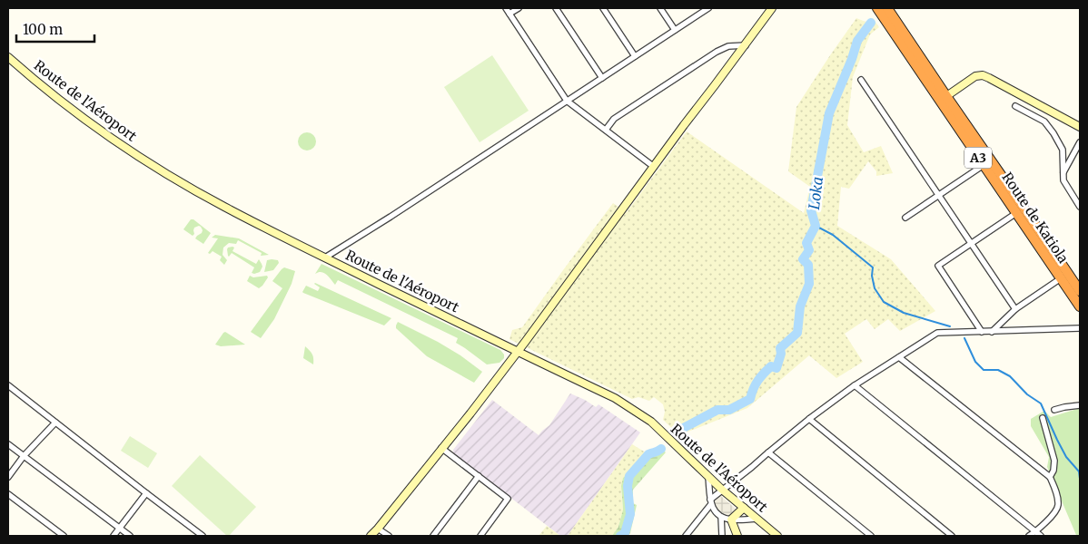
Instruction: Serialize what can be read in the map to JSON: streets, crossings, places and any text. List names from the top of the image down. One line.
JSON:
{"streets":{"highway":["A3","Route de Katiola"],"main road":["Route de l'Aéroport"]},"water":["Loka"],"scale_bar":"100 m"}
